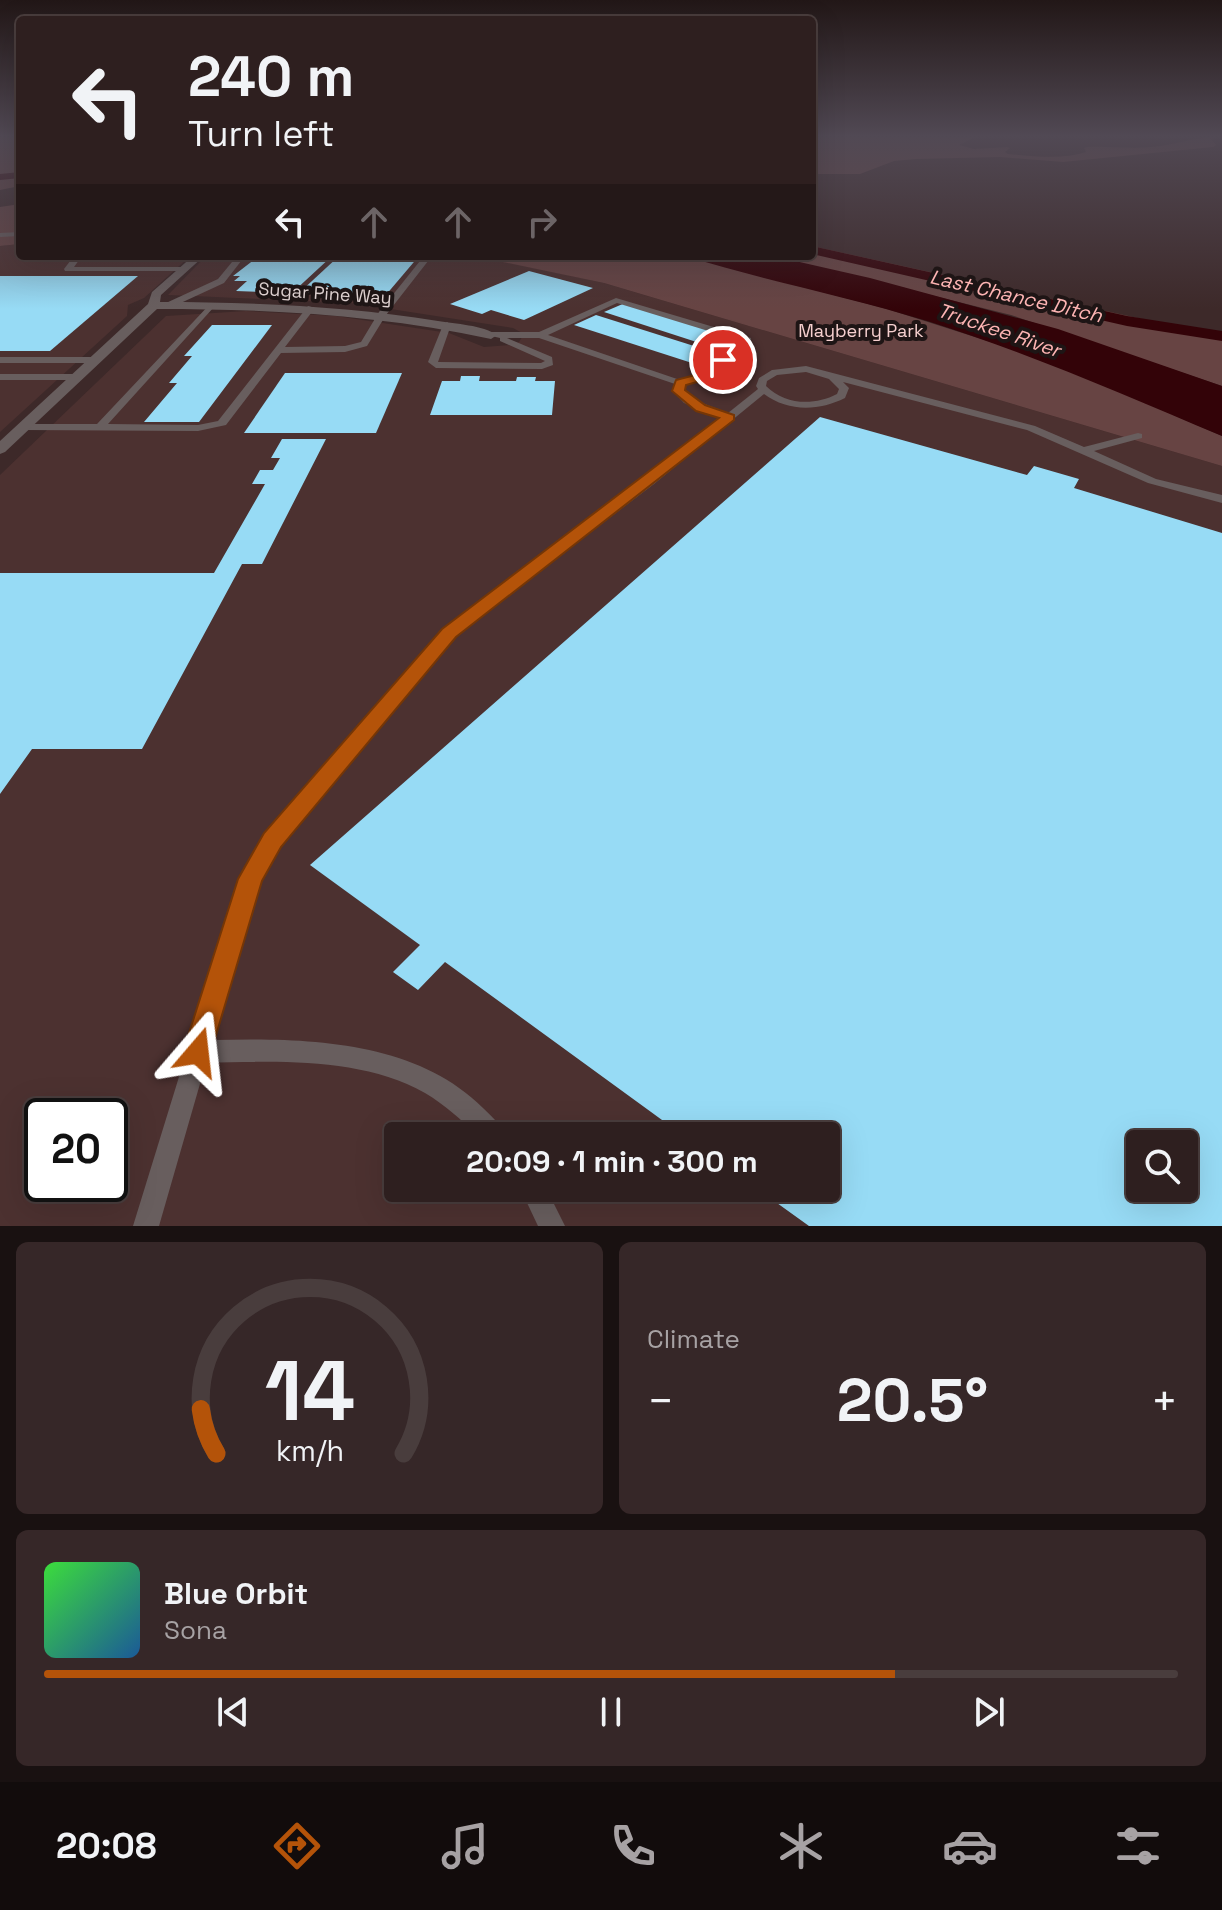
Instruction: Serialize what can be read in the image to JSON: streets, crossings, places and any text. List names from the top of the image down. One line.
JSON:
{"streets":{"street":["Sugar Pine Way"]},"water":["Last Chance Ditch","Truckee River"],"parks":["Mayberry Park"],"page":{"turn":["240 m","Turn left"],"limit":"20","trip":"20:09 · 1 min · 300 m","tile":"Climate","heat":["−","20.5°","+"],"song":["Blue Orbit","Sona"],"tabs":"20:08","gauge":["14","km/h"]}}
